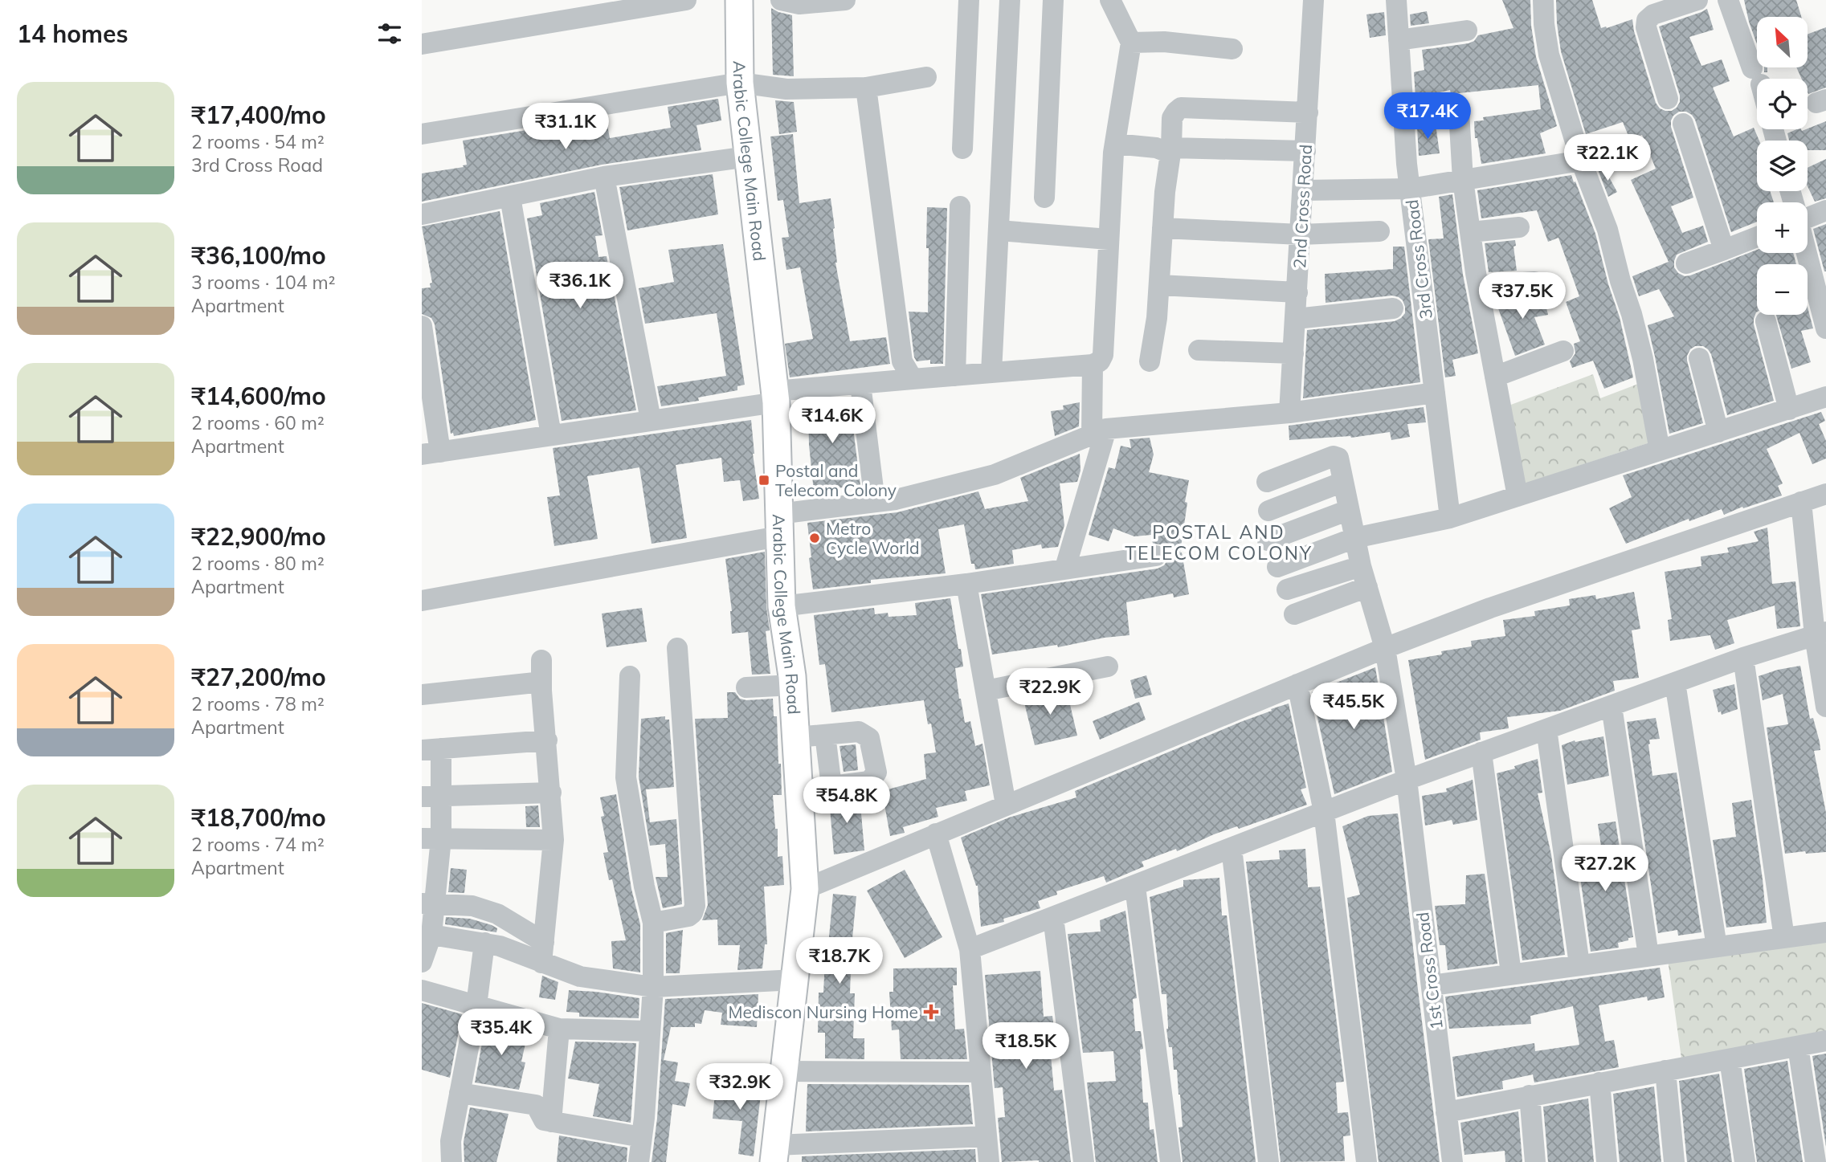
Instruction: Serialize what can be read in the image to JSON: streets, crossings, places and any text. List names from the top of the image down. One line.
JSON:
{"streets":{"main road":["Arabic College Main Road"],"street":["2nd Cross Road","3rd Cross Road","1st Cross Road"]},"districts":["POSTAL AND TELECOM COLONY"],"places":{"transit":["Postal and Telecom Colony"],"other":["Metro Cycle World"],"health":["Mediscon Nursing Home"]},"north":"top left","page":{"heading":"14 homes","map_buttons":["+","−"],"list":[{"name":"₹17,400/mo","note":"2 rooms · 54 m² · 3rd Cross Road"},{"name":"₹36,100/mo","note":"3 rooms · 104 m² · Apartment"},{"name":"₹14,600/mo","note":"2 rooms · 60 m² · Apartment"},{"name":"₹22,900/mo","note":"2 rooms · 80 m² · Apartment"},{"name":"₹27,200/mo","note":"2 rooms · 78 m² · Apartment"},{"name":"₹18,700/mo","note":"2 rooms · 74 m² · Apartment"}],"price":["₹17.4K","₹31.1K","₹22.1K","₹36.1K","₹37.5K","₹14.6K","₹22.9K","₹45.5K","₹54.8K","₹27.2K","₹18.7K","₹35.4K","₹18.5K","₹32.9K"]}}
